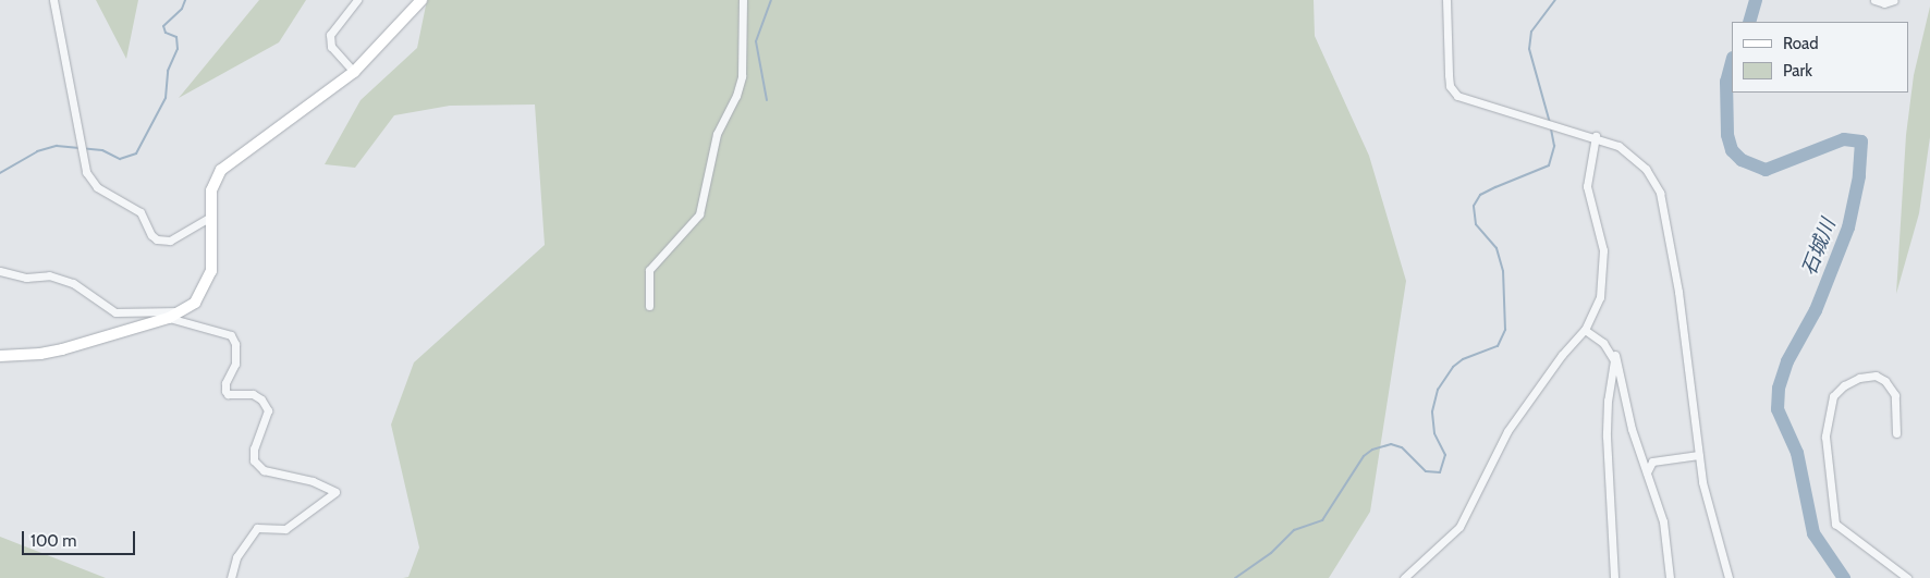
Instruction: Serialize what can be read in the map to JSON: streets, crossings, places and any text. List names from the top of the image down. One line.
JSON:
{"water":["石城川"],"legend":["Road","Park"],"scale_bar":"100 m"}
